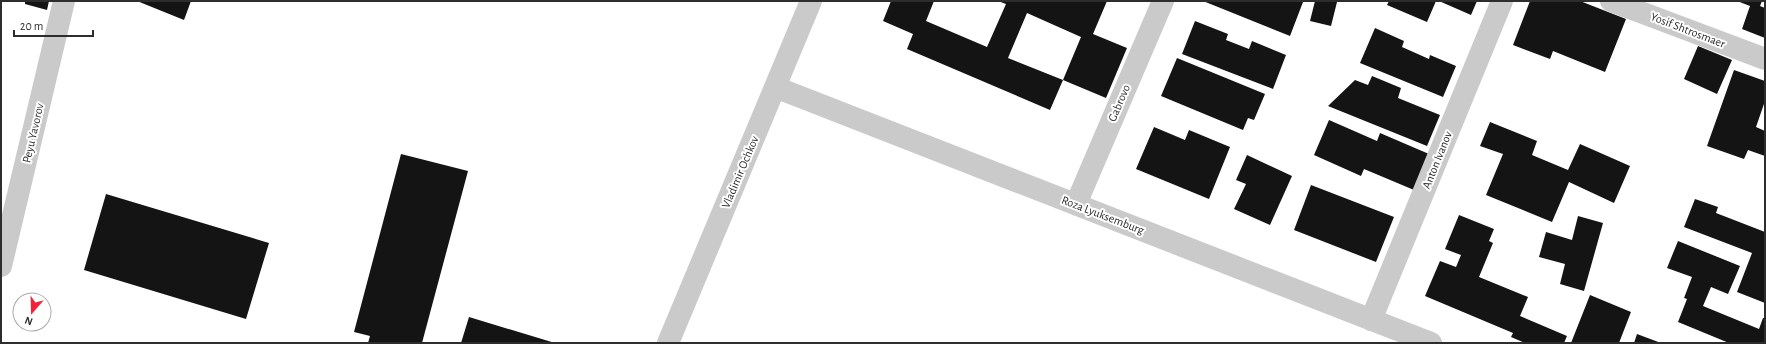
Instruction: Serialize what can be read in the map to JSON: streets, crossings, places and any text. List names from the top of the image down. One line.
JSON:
{"streets":{"street":["Yosif Shtrosmaer","Gabrovo","Peyu Yavorov","Anton Ivanov","Vladimir Ochkov","Roza Lyuksemburg"]},"crossings":[["Gabrovo","Roza Lyuksemburg"],["Anton Ivanov","Roza Lyuksemburg"],["Vladimir Ochkov","Roza Lyuksemburg"]],"scale_bar":"20 m","north":"bottom"}
